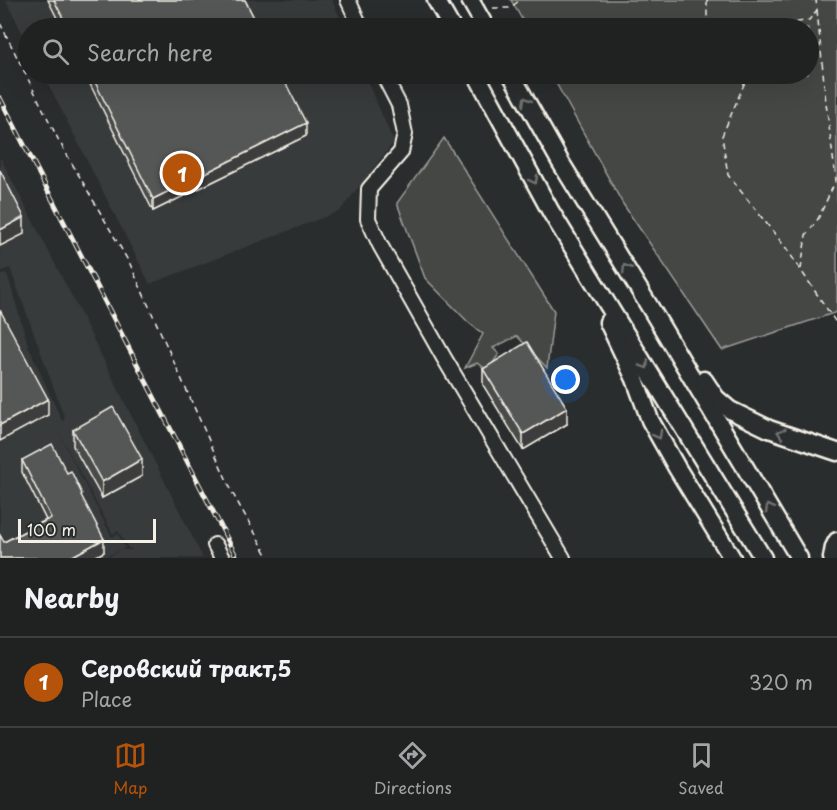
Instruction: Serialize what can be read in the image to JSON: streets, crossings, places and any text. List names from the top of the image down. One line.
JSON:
{"scale_bar":"100 m","page":{"search":"Search here","pins":"1","scale":"100 m","heading":"Nearby","list":[{"mark":"1","name":"Серовский тракт,5","note":"Place","value":"320 m"}],"nav":["Map","Directions","Saved"]}}
